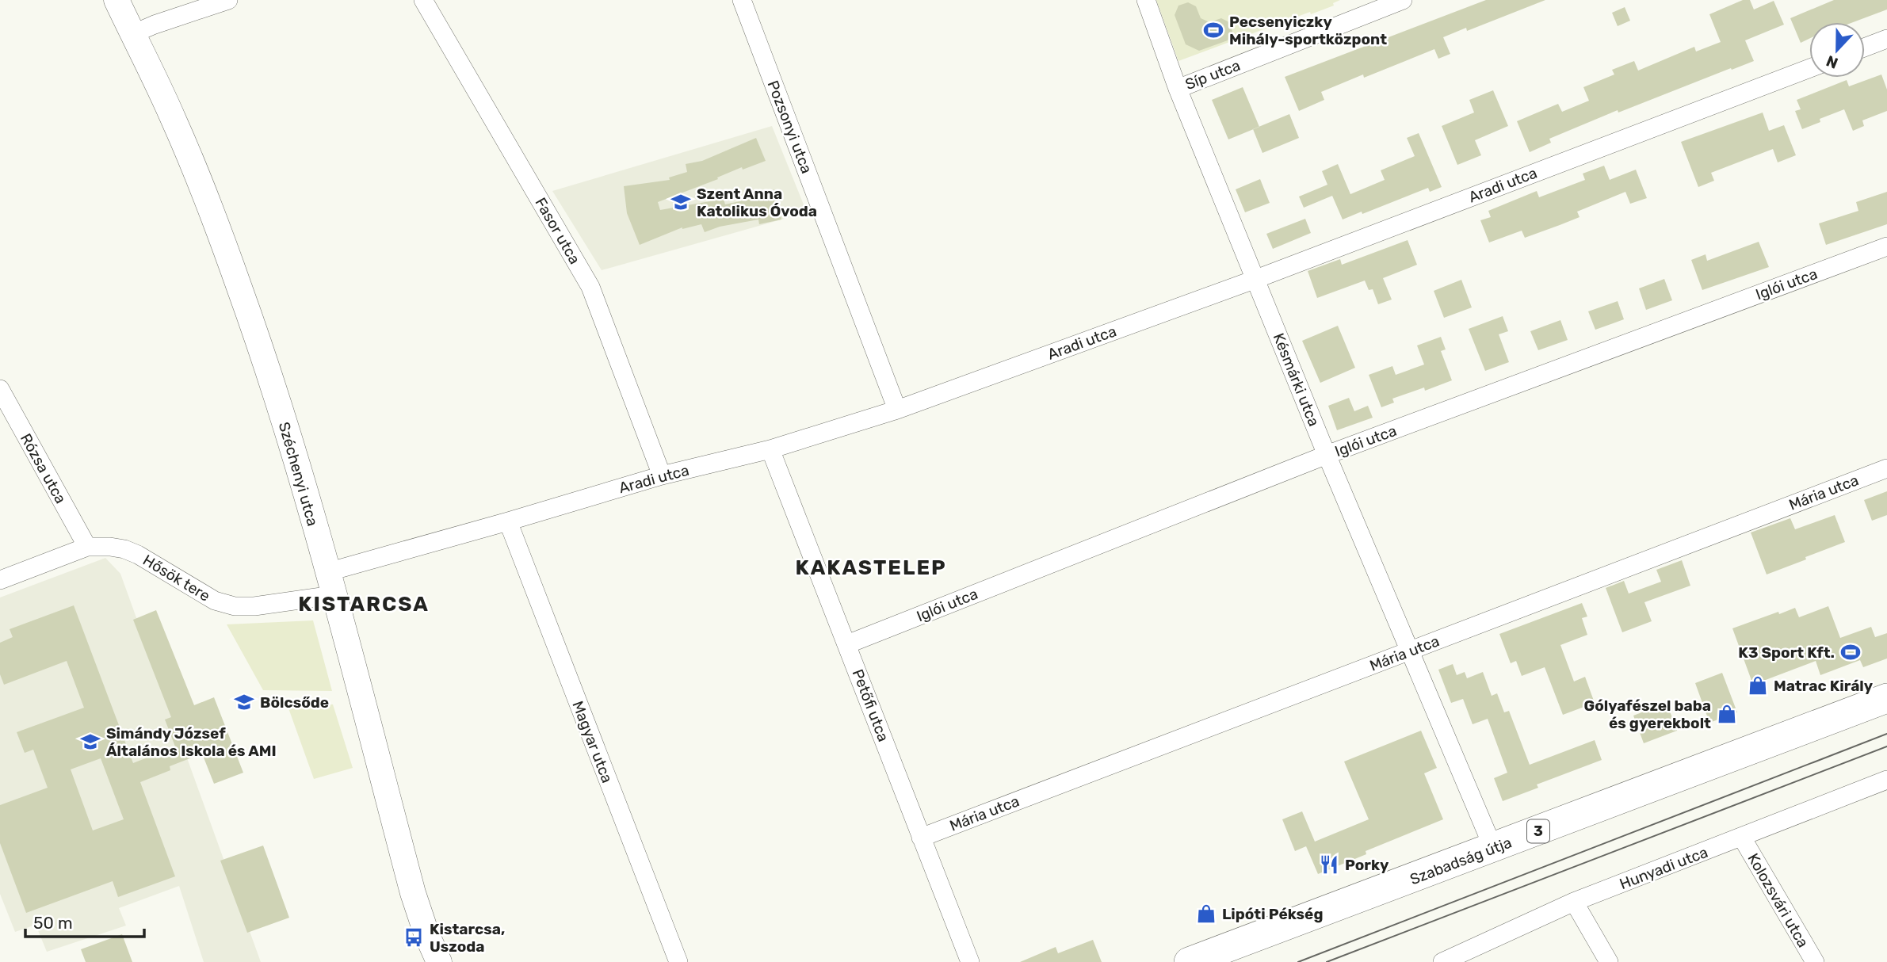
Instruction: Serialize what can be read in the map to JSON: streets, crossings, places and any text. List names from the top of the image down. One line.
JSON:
{"streets":{"main road":["Széchenyi utca","3","Szabadság útja"],"street":["Síp utca","Pozsonyi utca","Aradi utca","Fasor utca","Iglói utca","Késmárki utca","Rózsa utca","Mária utca","Hősök tere","Petőfi utca","Magyar utca","Hunyadi utca","Kolozsvári utca"]},"crossings":[["Síp utca","Késmárki utca"],["Pozsonyi utca","Aradi utca"],["Aradi utca","Fasor utca"],["Aradi utca","Késmárki utca"],["Aradi utca","Széchenyi utca"],["Aradi utca","Hősök tere"],["Aradi utca","Petőfi utca"],["Aradi utca","Magyar utca"],["Iglói utca","Késmárki utca"],["Iglói utca","Petőfi utca"],["Késmárki utca","Mária utca"],["Késmárki utca","Szabadság útja"],["Rózsa utca","Hősök tere"],["Széchenyi utca","Hősök tere"],["Mária utca","Petőfi utca"],["Hunyadi utca","Kolozsvári utca"]],"districts":["KAKASTELEP","KISTARCSA"],"places":{"sports":["Pecsenyiczky Mihály-sportközpont","K3 Sport Kft."],"school or university":["Szent Anna Katolikus Óvoda","Bölcsőde","Simándy József Általános Iskola és AMI"],"shop":["Matrac Király","Gólyafészel baba és gyerekbolt","Lipóti Pékség"],"restaurant":["Porky"],"bus stop":["Kistarcsa, Uszoda"]},"scale_bar":"50 m","north":"bottom"}
